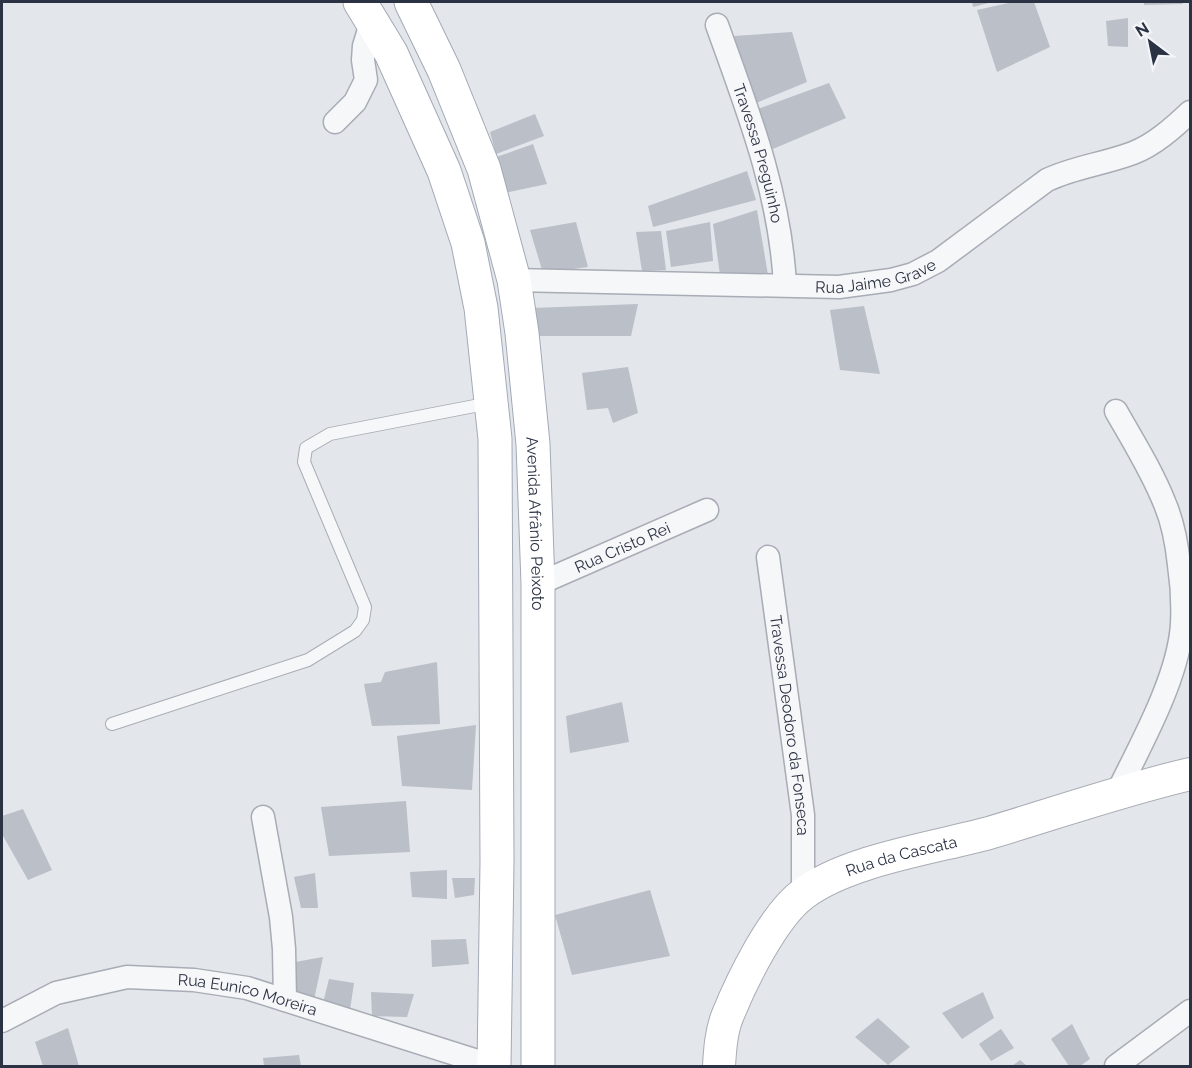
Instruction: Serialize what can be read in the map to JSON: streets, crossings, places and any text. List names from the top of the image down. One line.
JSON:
{"streets":{"main road":["Avenida Afrânio Peixoto","Rua da Cascata"],"street":["Travessa Preguinho","Rua Jaime Grave","Rua Cristo Rei","Travessa Deodoro da Fonseca","Rua Eunico Moreira"]},"crossings":[["Travessa Preguinho","Rua Jaime Grave"],["Rua Jaime Grave","Avenida Afrânio Peixoto"],["Avenida Afrânio Peixoto","Rua Cristo Rei"],["Travessa Deodoro da Fonseca","Rua da Cascata"]],"north":"top left"}
